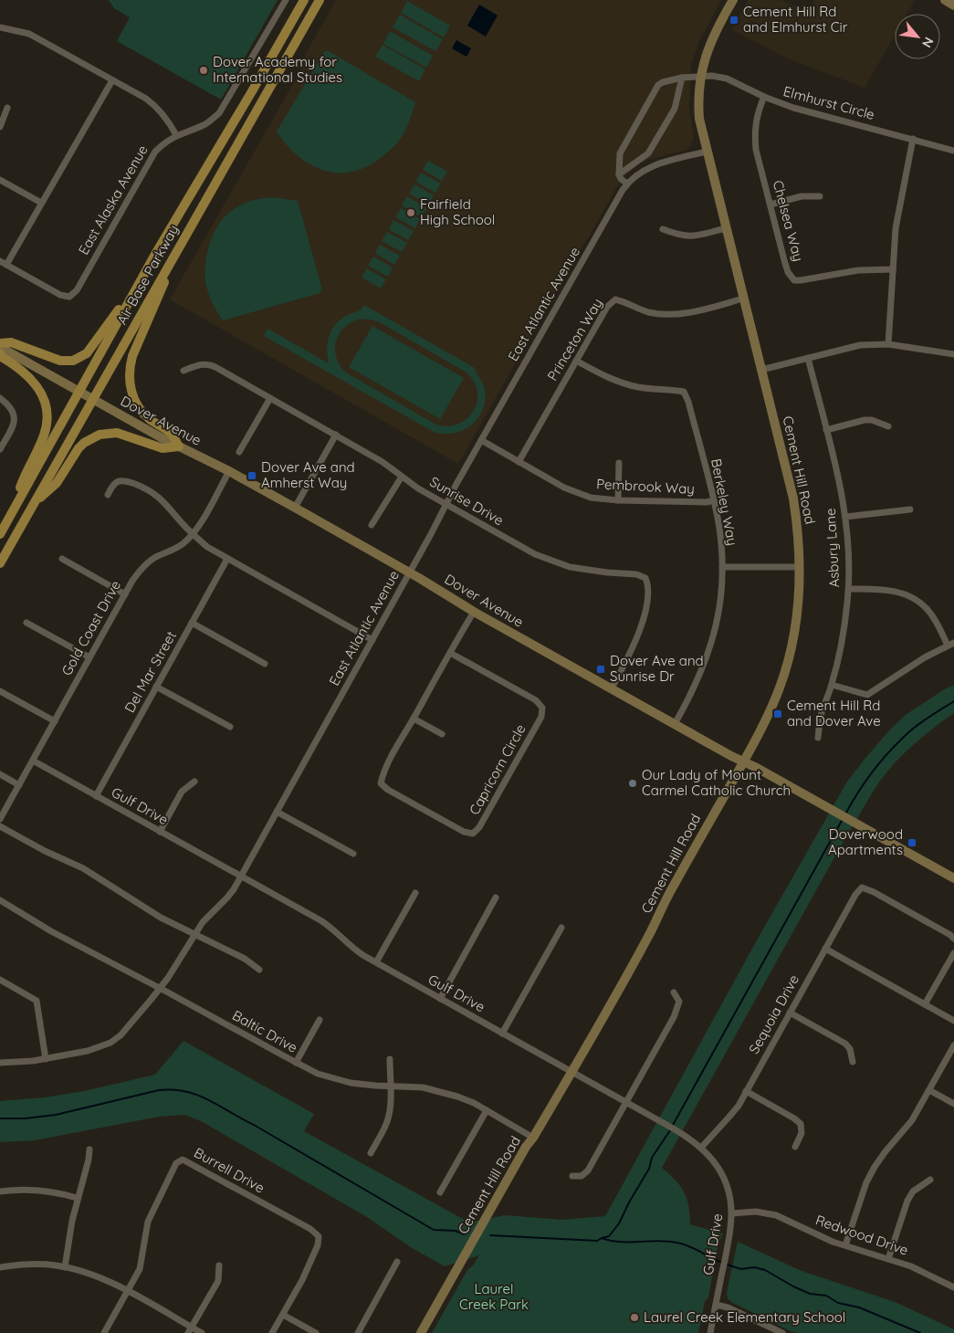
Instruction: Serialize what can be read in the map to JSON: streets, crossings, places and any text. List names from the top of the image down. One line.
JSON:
{"streets":{"main road":["Air Base Parkway"],"street":["Elmhurst Circle","East Alaska Avenue","Chelsea Way","East Atlantic Avenue","Princeton Way","Dover Avenue","Cement Hill Road","Pembrook Way","Sunrise Drive","Berkeley Way","Asbury Lane","Gold Coast Drive","Del Mar Street","Capricorn Circle","Gulf Drive","Sequoia Drive","Baltic Drive","Burrell Drive","Redwood Drive"]},"crossings":[["Elmhurst Circle","Chelsea Way"],["Elmhurst Circle","Cement Hill Road"],["Air Base Parkway","Dover Avenue"],["East Atlantic Avenue","Dover Avenue"],["East Atlantic Avenue","Cement Hill Road"],["East Atlantic Avenue","Pembrook Way"],["East Atlantic Avenue","Sunrise Drive"],["East Atlantic Avenue","Gulf Drive"],["East Atlantic Avenue","Baltic Drive"],["Princeton Way","Cement Hill Road"],["Princeton Way","Pembrook Way"],["Princeton Way","Berkeley Way"],["Dover Avenue","Cement Hill Road"],["Dover Avenue","Sunrise Drive"],["Dover Avenue","Berkeley Way"],["Dover Avenue","Gold Coast Drive"],["Dover Avenue","Capricorn Circle"],["Cement Hill Road","Gulf Drive"],["Cement Hill Road","Baltic Drive"],["Pembrook Way","Berkeley Way"],["Gold Coast Drive","Gulf Drive"],["Del Mar Street","Gulf Drive"],["Gulf Drive","Sequoia Drive"],["Gulf Drive","Redwood Drive"]],"parks":["Laurel Creek Park"],"places":{"transit":["Cement Hill Rd and Elmhurst Cir","Dover Ave and Amherst Way","Dover Ave and Sunrise Dr","Cement Hill Rd and Dover Ave","Doverwood Apartments"],"other":["Dover Academy for International Studies","Fairfield High School","Our Lady of Mount Carmel Catholic Church","Laurel Creek Elementary School"]},"north":"bottom right"}
